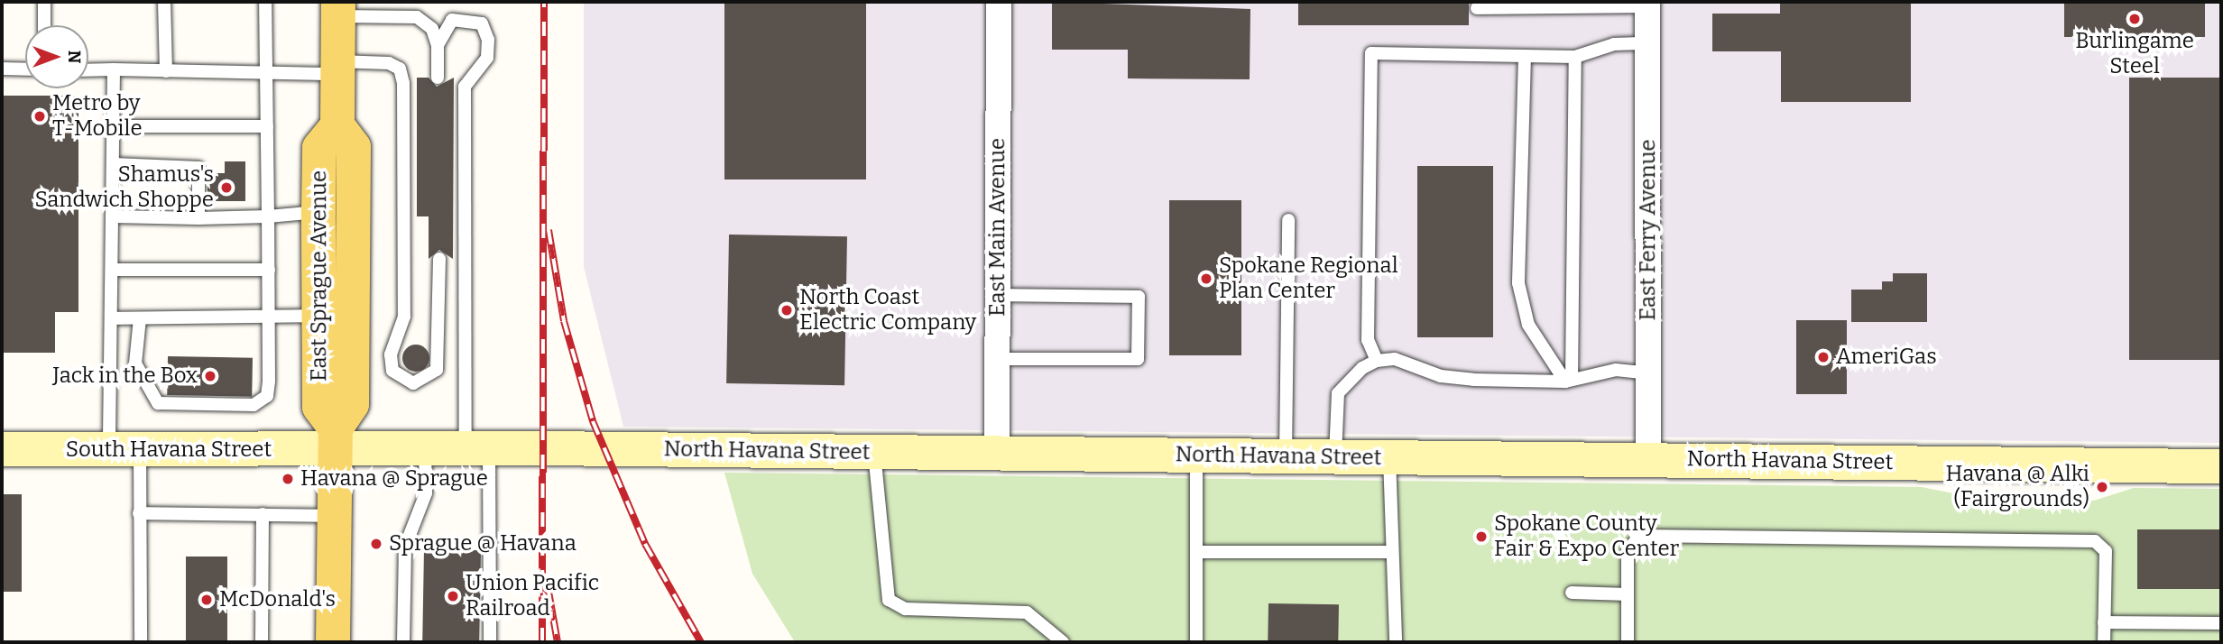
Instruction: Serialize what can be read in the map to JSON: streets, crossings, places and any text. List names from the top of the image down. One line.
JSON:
{"streets":{"main road":["East Sprague Avenue"],"street":["East Main Avenue","East Ferry Avenue","South Havana Street","North Havana Street"]},"crossings":[["East Main Avenue","North Havana Street"],["East Ferry Avenue","North Havana Street"],["East Sprague Avenue","South Havana Street"],["East Sprague Avenue","North Havana Street"],["South Havana Street","North Havana Street"]],"places":["Burlingame Steel","Metro by T-Mobile","Shamus's Sandwich Shoppe","Spokane Regional Plan Center","North Coast Electric Company","AmeriGas","Jack in the Box","Havana @ Sprague","Havana @ Alki (Fairgrounds)","Spokane County Fair & Expo Center","Sprague @ Havana","Union Pacific Railroad","McDonald's"],"north":"right"}
